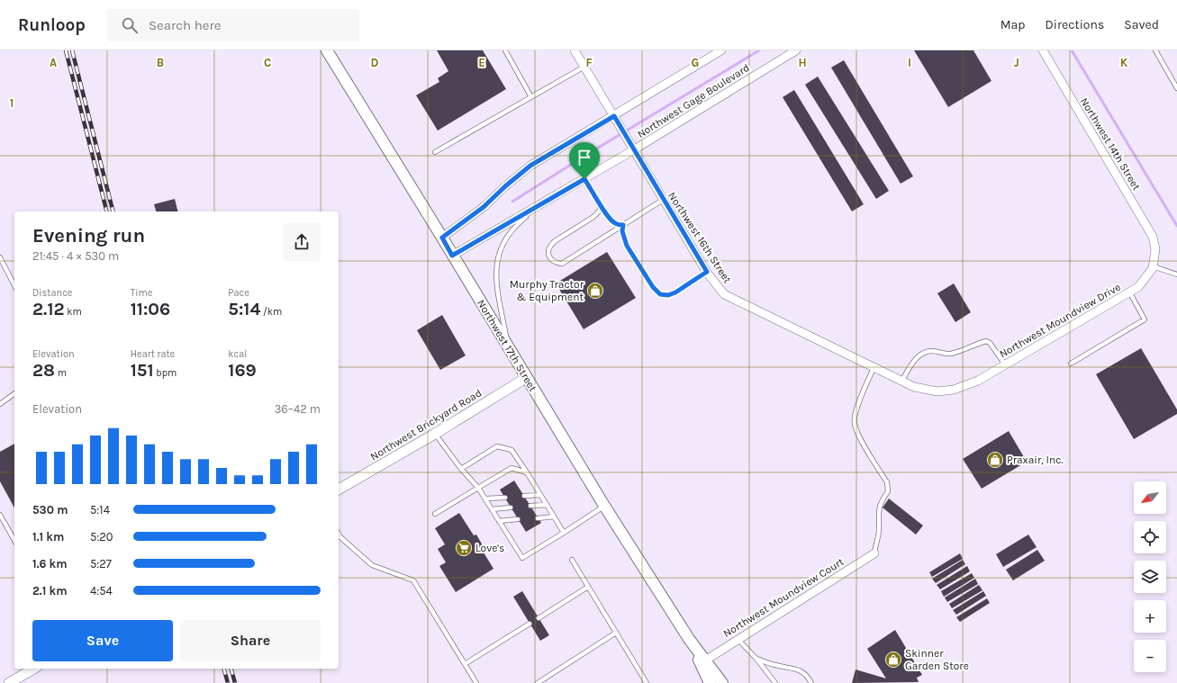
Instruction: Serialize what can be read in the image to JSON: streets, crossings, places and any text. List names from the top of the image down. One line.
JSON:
{"streets":{"main road":["Northwest 17th Street"],"street":["Northwest Gage Boulevard","Northwest 14th Street","Northwest 16th Street","Northwest Moundview Drive","Northwest Brickyard Road","Northwest Moundview Court"]},"crossings":[["Northwest Gage Boulevard","Northwest 16th Street"],["Northwest Gage Boulevard","Northwest 17th Street"],["Northwest 14th Street","Northwest Moundview Drive"],["Northwest 16th Street","Northwest Moundview Drive"],["Northwest 17th Street","Northwest Brickyard Road"],["Northwest 17th Street","Northwest Moundview Court"]],"places":{"shop":["Murphy Tractor & Equipment","Praxair, Inc.","Skinner Garden Store"],"supermarket":["Love's"]},"north":"bottom left","page":{"header":"Runloop","search":"Search here","nav":["Map","Directions","Saved"],"heading":["Evening run","21:45 · 4 × 530 m"],"stats":[["Distance","2.12 km"],["Time","11:06"],["Pace","5:14 /km"],["Elevation","28 m"],["Heart rate","151 bpm"],["kcal","169"]],"chart":["Elevation","36–42 m"],"map_buttons":["+","−"],"list":[{"name":"530 m","note":"5:14"},{"name":"1.1 km","note":"5:20"},{"name":"1.6 km","note":"5:27"},{"name":"2.1 km","note":"4:54"}],"buttons":["Save","Share"]},"grid":{"columns":["A","B","C","D","E","F","G","H","I","J","K"],"rows":["1"]}}
